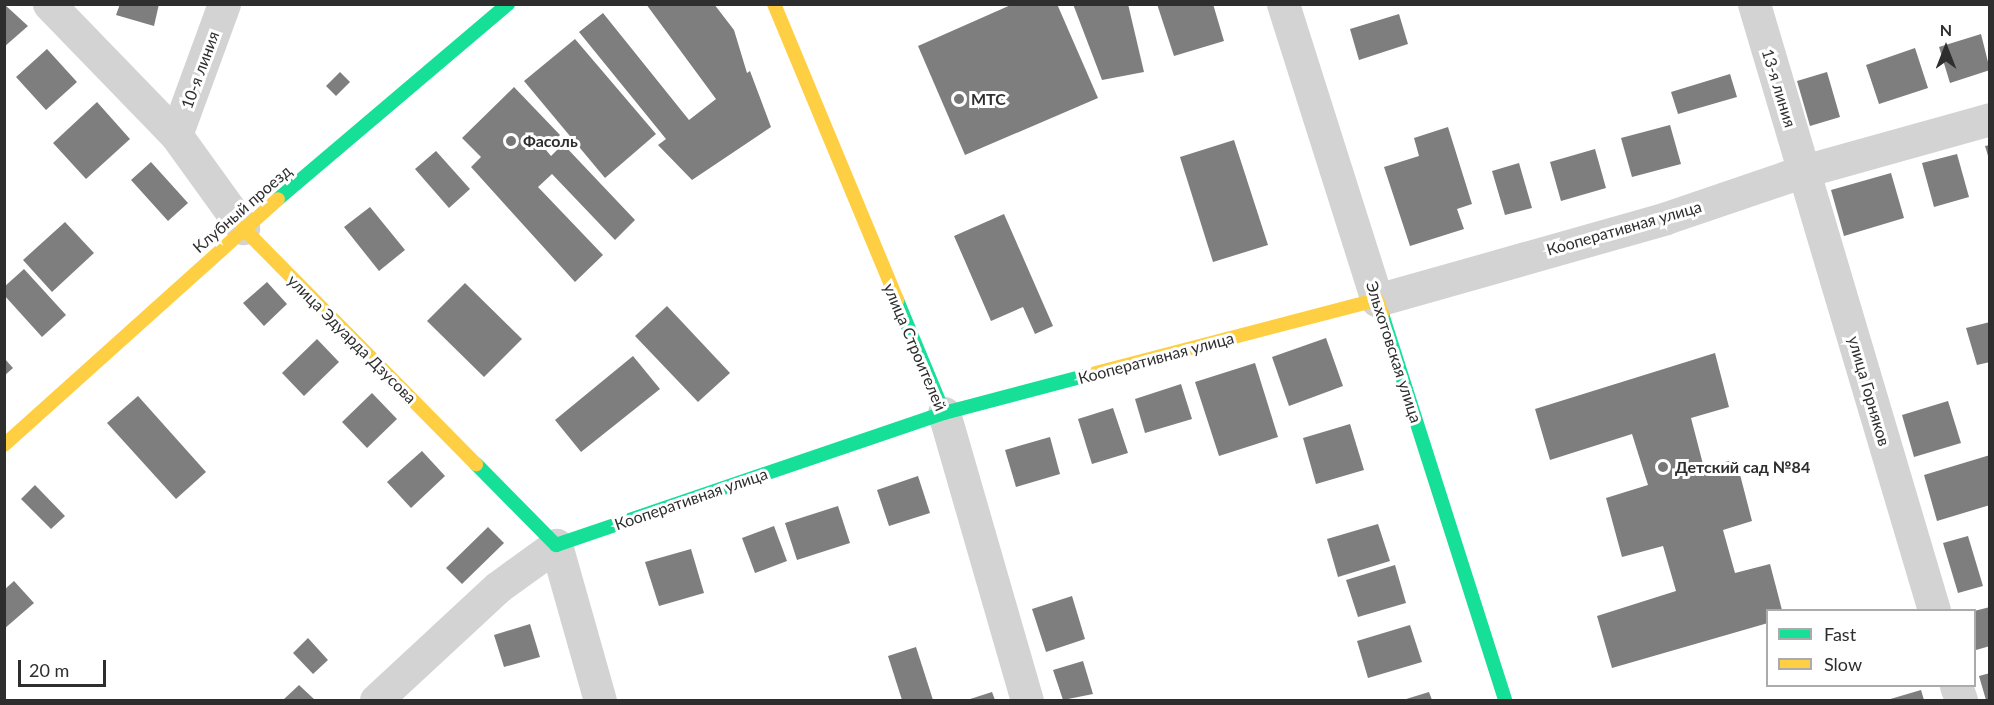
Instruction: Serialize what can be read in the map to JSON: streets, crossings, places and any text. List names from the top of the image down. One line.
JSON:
{"streets":{"street":["10-я линия","13-я линия","Клубный проезд","Кооперативная улица","улица Эдуарда Дзусова","улица Строителей","Эльхотовская улица","улица Горняков"]},"crossings":[["10-я линия","улица Эдуарда Дзусова"],["13-я линия","Кооперативная улица"],["13-я линия","улица Горняков"],["Клубный проезд","улица Эдуарда Дзусова"],["Кооперативная улица","улица Эдуарда Дзусова"],["Кооперативная улица","улица Строителей"],["Кооперативная улица","Эльхотовская улица"],["Кооперативная улица","улица Горняков"]],"places":["МТС","Фасоль","Детский сад №84"],"legend":["Fast","Slow"],"scale_bar":"20 m","north":"top"}
